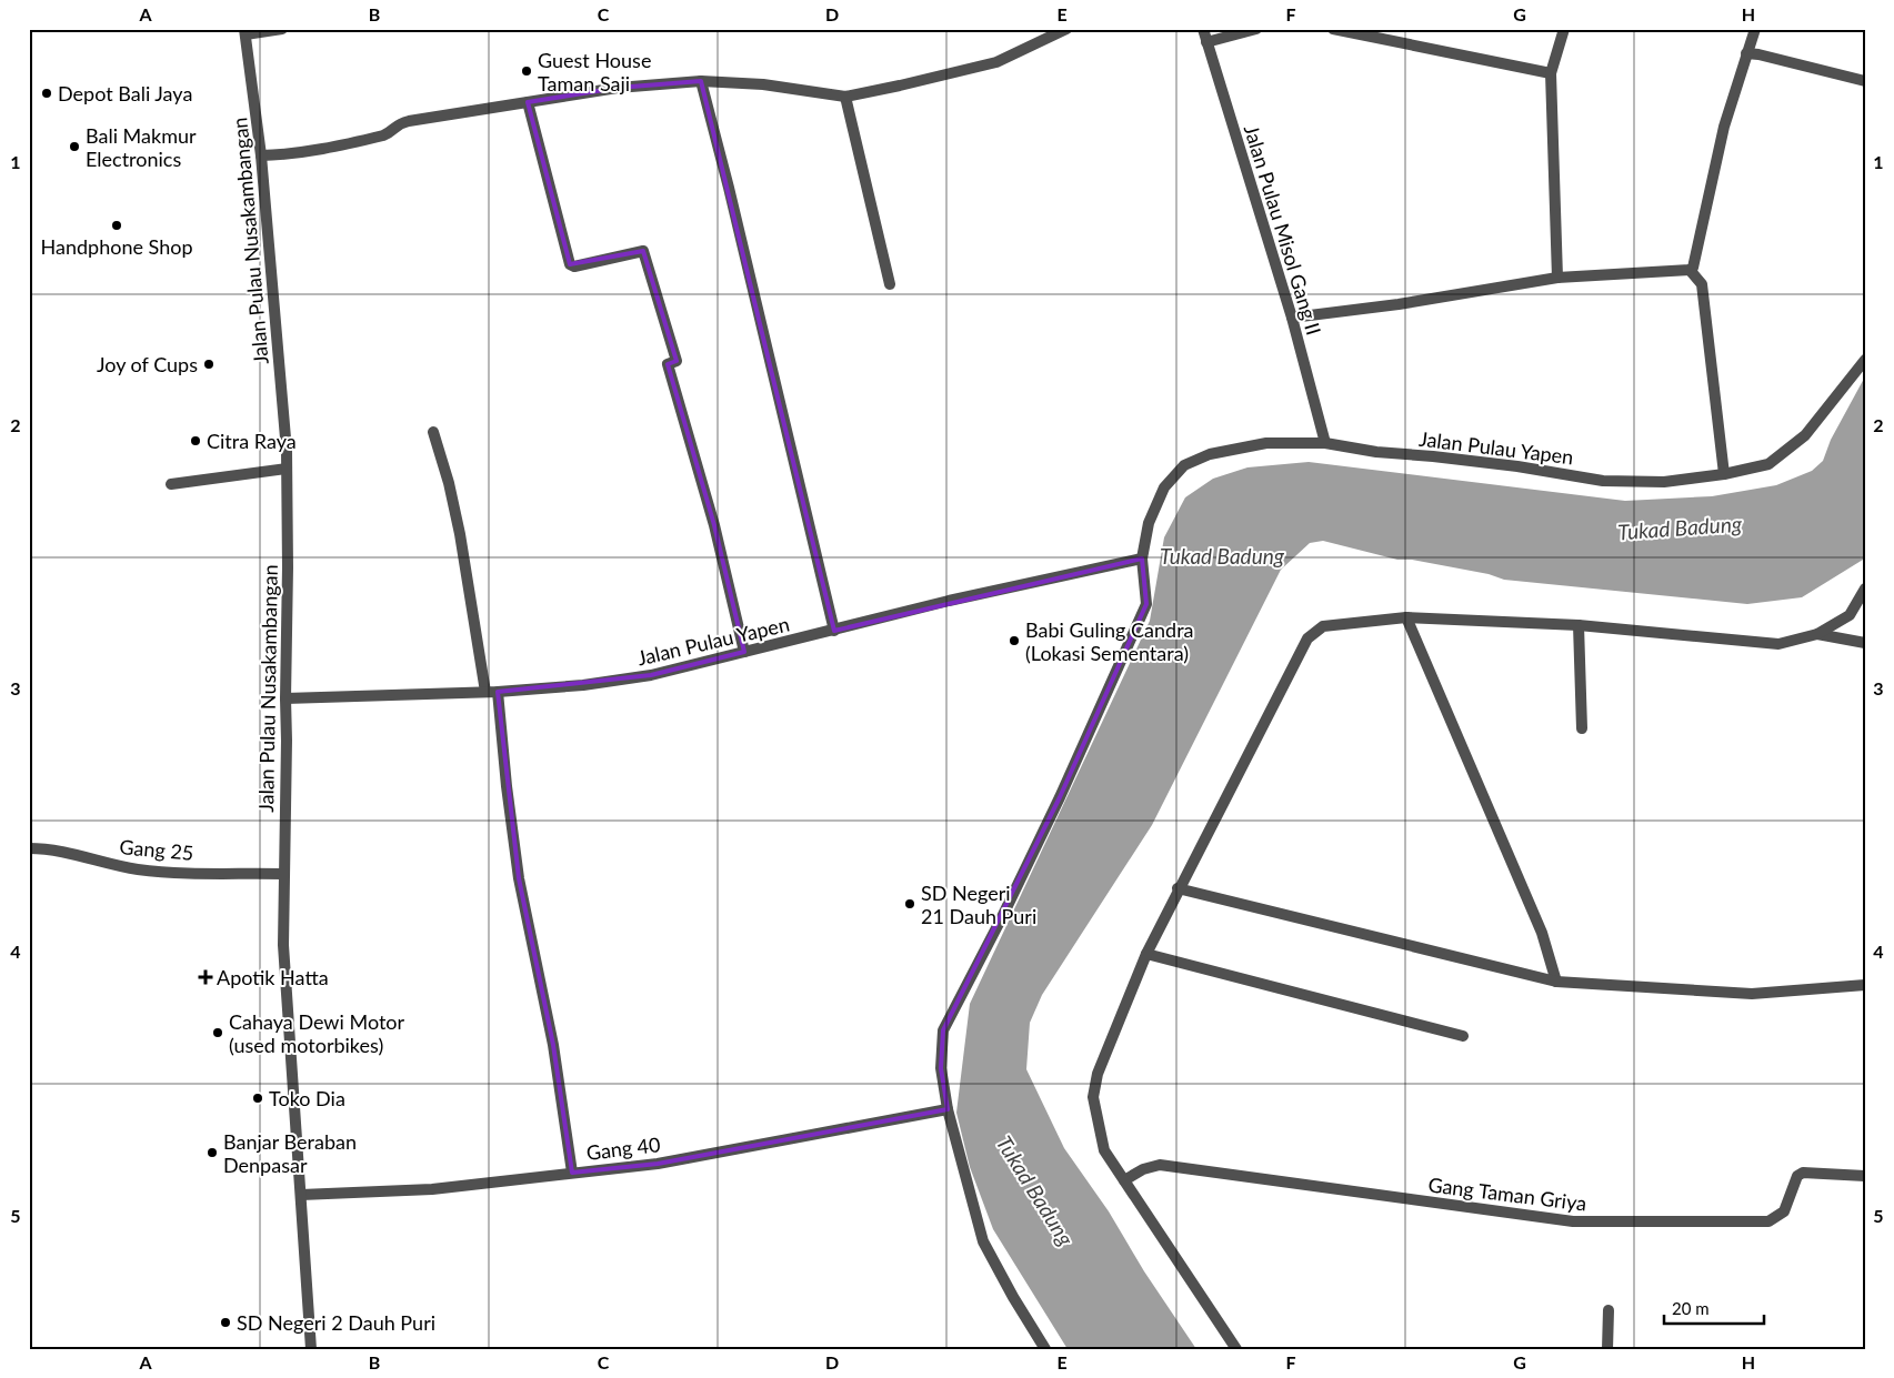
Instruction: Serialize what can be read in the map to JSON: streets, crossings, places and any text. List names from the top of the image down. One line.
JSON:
{"streets":{"street":["Jalan Pulau Misol Gang II","Jalan Pulau Nusakambangan","Jalan Pulau Yapen","Gang 25","Gang 40","Gang Taman Griya"]},"crossings":[["Jalan Pulau Misol Gang II","Jalan Pulau Yapen"],["Jalan Pulau Nusakambangan","Jalan Pulau Yapen"],["Jalan Pulau Nusakambangan","Gang 25"],["Jalan Pulau Nusakambangan","Gang 40"],["Jalan Pulau Yapen","Gang 40"]],"water":["Tukad Badung"],"places":{"other":["Guest House Taman Saji","Depot Bali Jaya","Bali Makmur Electronics","Handphone Shop","Joy of Cups","Citra Raya","Babi Guling Candra (Lokasi Sementara)","SD Negeri 21 Dauh Puri","Cahaya Dewi Motor (used motorbikes)","Toko Dia","Banjar Beraban Denpasar","SD Negeri 2 Dauh Puri"],"health":["Apotik Hatta"]},"scale_bar":"20 m","grid":{"columns":["A","B","C","D","E","F","G","H"],"rows":["1","2","3","4","5"]}}
